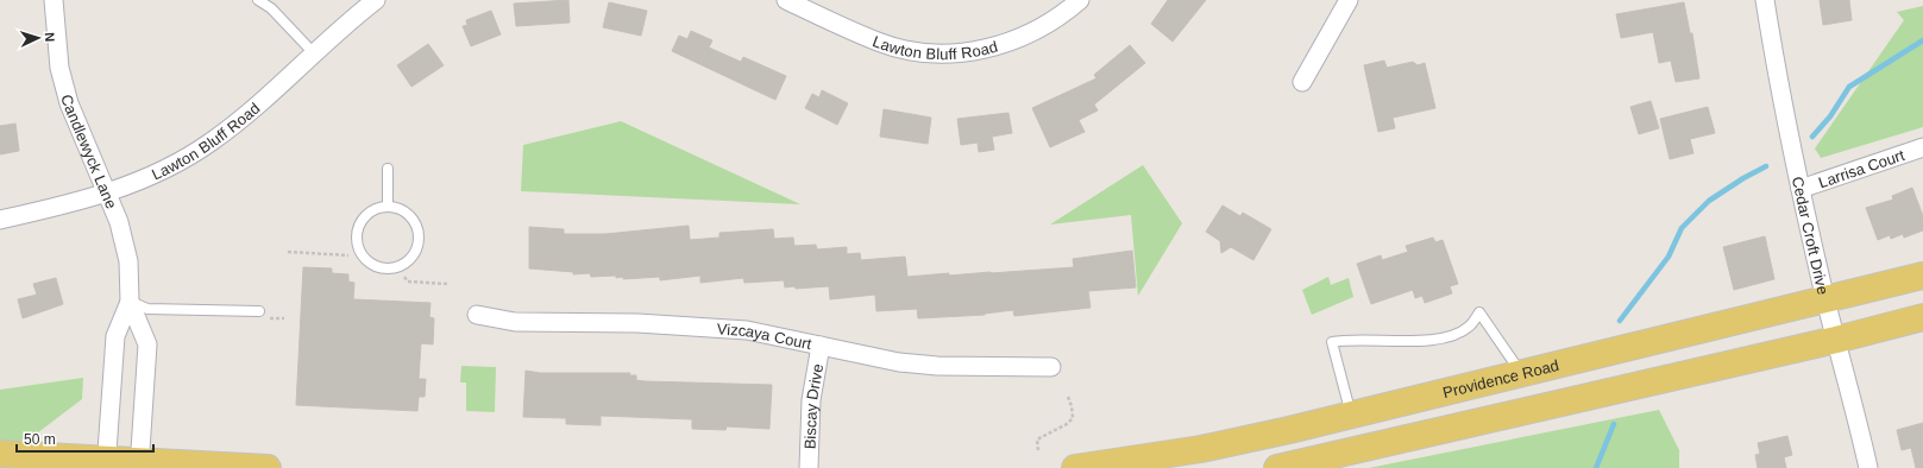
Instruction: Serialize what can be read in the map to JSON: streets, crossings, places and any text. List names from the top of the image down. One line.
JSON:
{"streets":{"main road":["Providence Road"],"street":["Lawton Bluff Road","Candlewyck Lane","Larrisa Court","Cedar Croft Drive","Vizcaya Court","Biscay Drive"]},"crossings":[["Lawton Bluff Road","Candlewyck Lane"],["Larrisa Court","Cedar Croft Drive"],["Cedar Croft Drive","Providence Road"],["Vizcaya Court","Biscay Drive"]],"scale_bar":"50 m","north":"right"}
